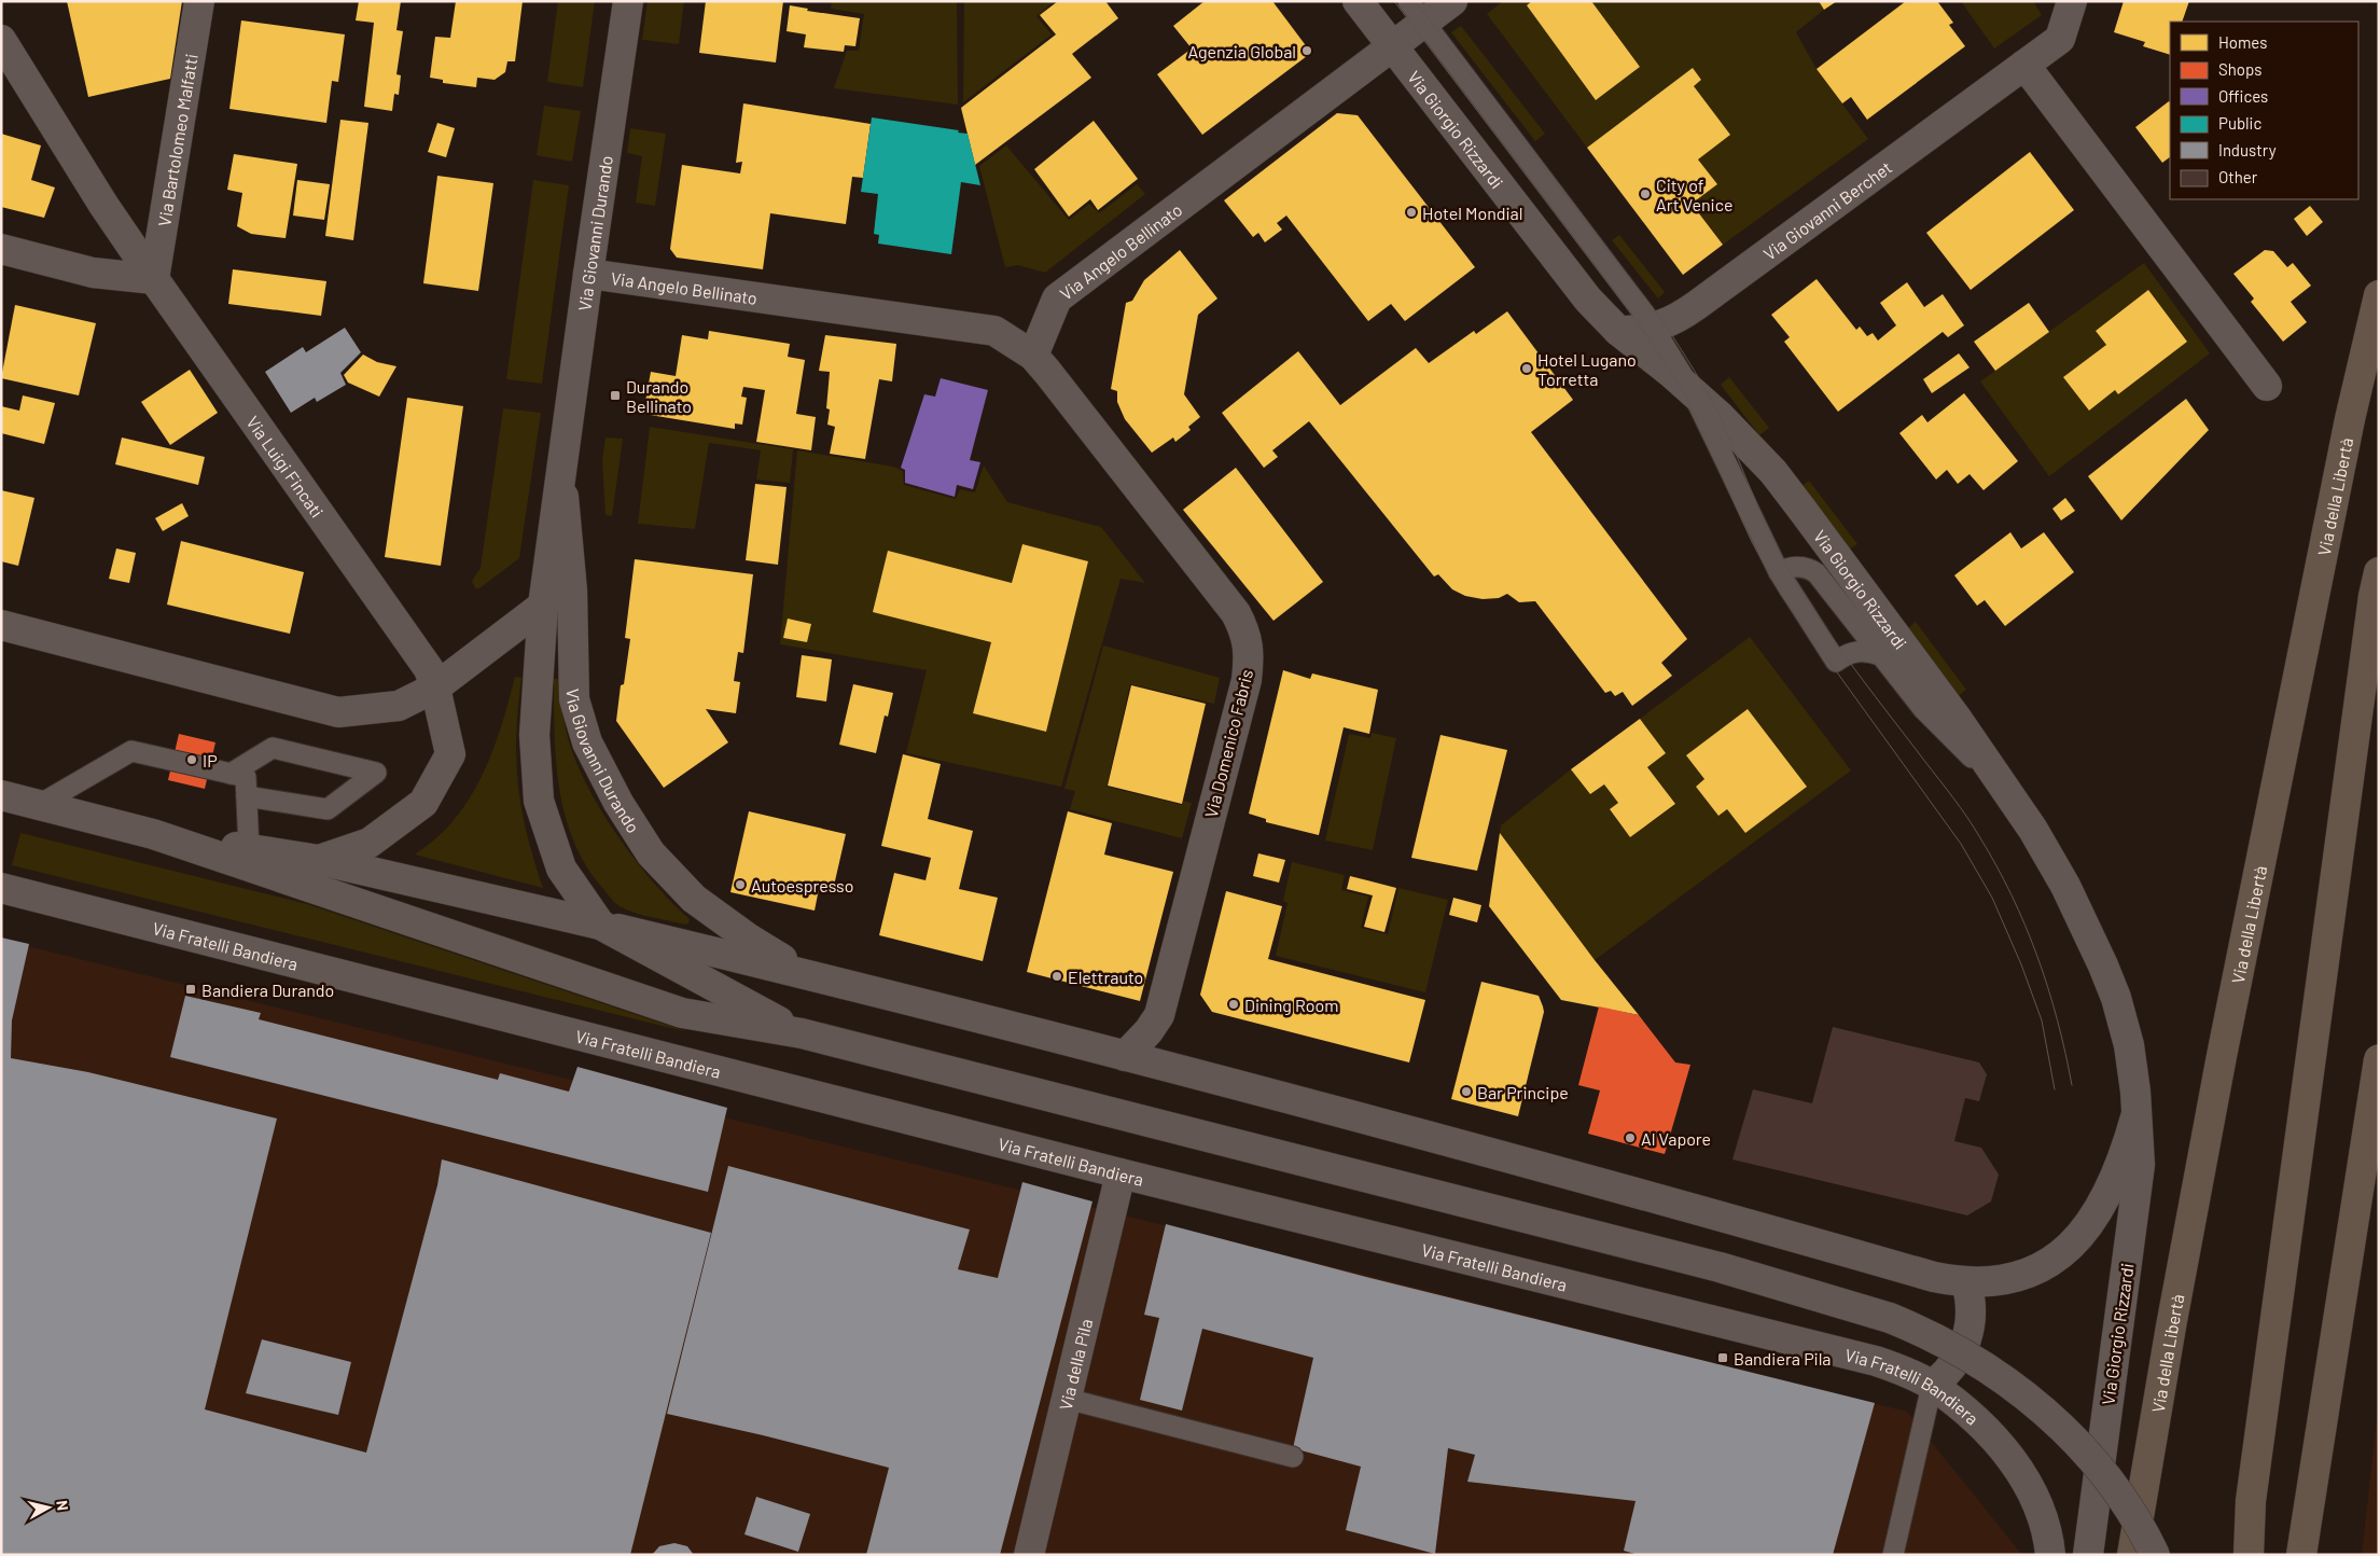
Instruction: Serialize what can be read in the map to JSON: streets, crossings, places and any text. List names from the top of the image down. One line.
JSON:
{"streets":{"highway":["Via della Libertà"],"street":["Via Giorgio Rizzardi","Via Bartolomeo Malfatti","Via Giovanni Berchet","Via Giovanni Durando","Via Angelo Bellinato","Via Luigi Fincati","Via Domenico Fabris","Via Fratelli Bandiera","Via della Pila"]},"crossings":[["Via Giorgio Rizzardi","Via Giovanni Berchet"],["Via Giorgio Rizzardi","Via Angelo Bellinato"],["Via Bartolomeo Malfatti","Via Luigi Fincati"],["Via Giovanni Durando","Via Angelo Bellinato"],["Via Angelo Bellinato","Via Domenico Fabris"],["Via Fratelli Bandiera","Via della Pila"]],"places":{"other":["Agenzia Global","City of Art Venice","Hotel Mondial","Hotel Lugano Torretta","IP","Autoespresso","Elettrauto","Dining Room","Bar Principe","Al Vapore"],"transit":["Durando Bellinato","Bandiera Durando","Bandiera Pila"]},"legend":["Homes","Shops","Offices","Public","Industry","Other"],"north":"right"}
